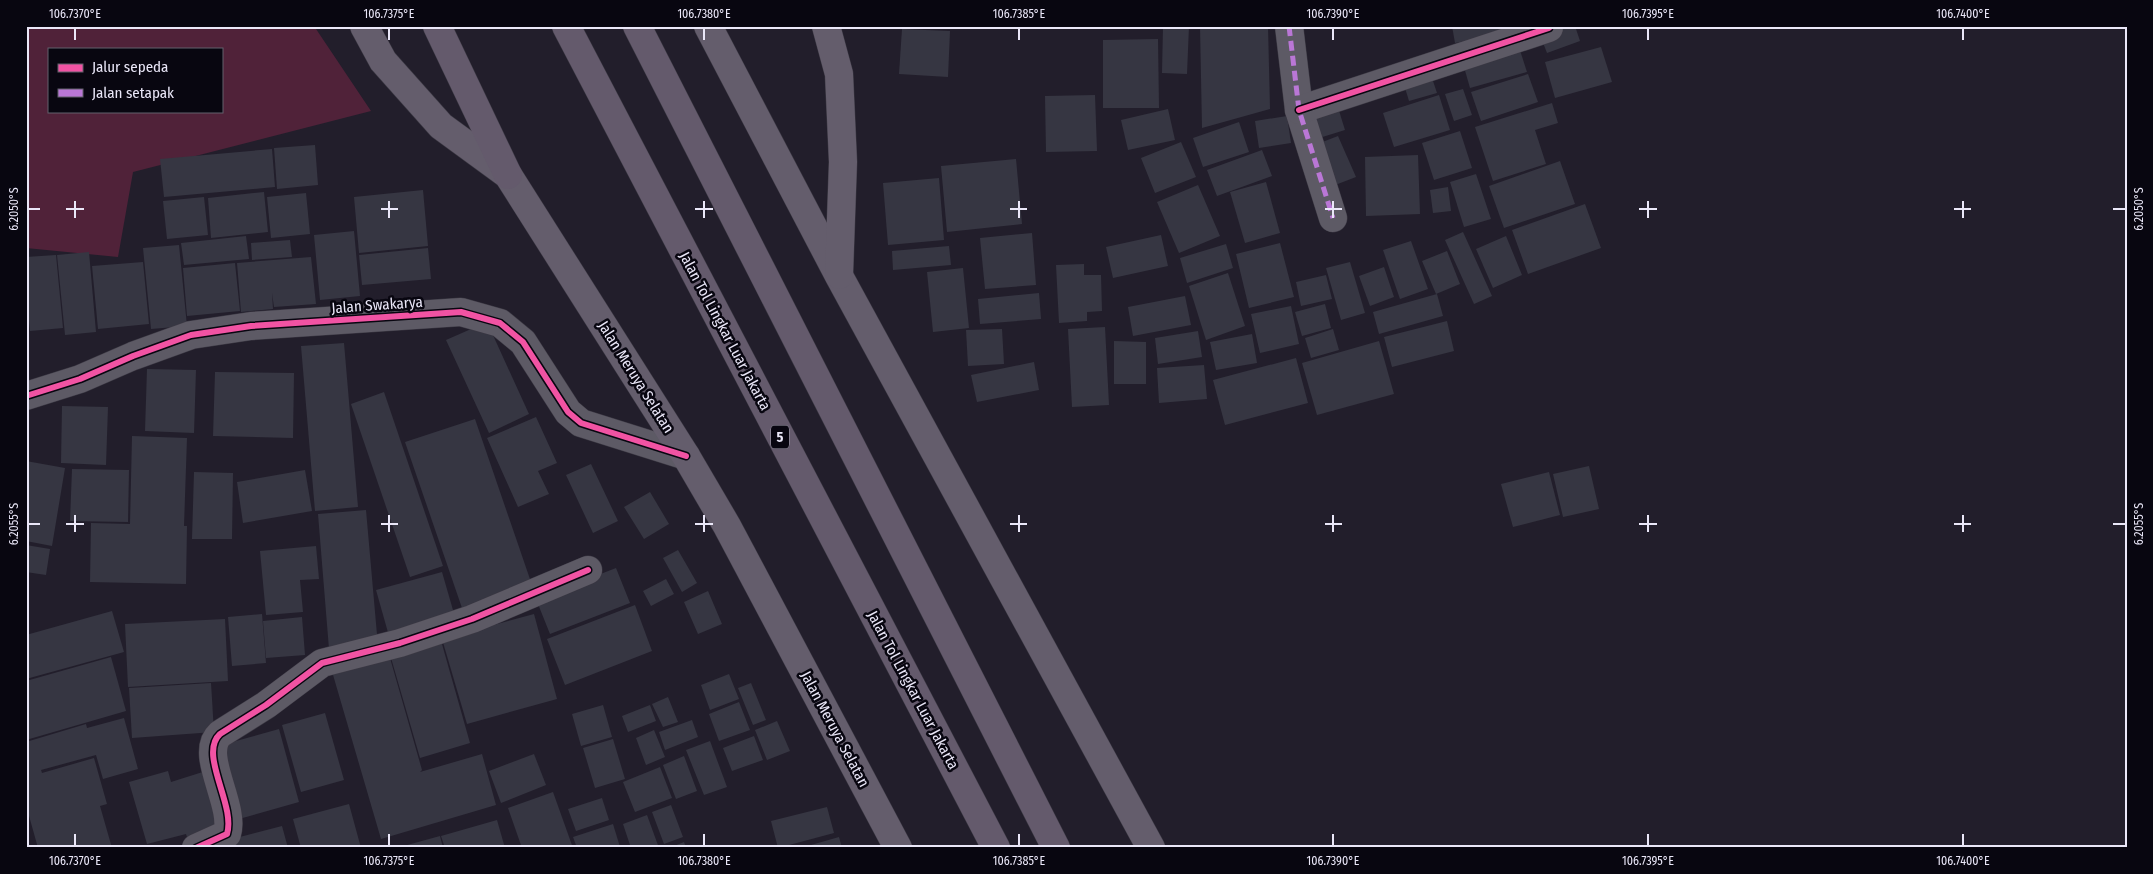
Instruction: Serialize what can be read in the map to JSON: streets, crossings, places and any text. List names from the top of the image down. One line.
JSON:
{"streets":{"highway":["Jalan Tol Lingkar Luar Jakarta","5"],"main road":["Jalan Meruya Selatan"],"street":["Jalan Swakarya"]},"crossings":[["Jalan Swakarya","Jalan Meruya Selatan"]],"legend":["Jalur sepeda","Jalan setapak"],"coordinates":["106.7370°E","106.7375°E","106.7380°E","106.7385°E","106.7390°E","106.7395°E","106.7400°E","6.2050°S","6.2055°S"]}
